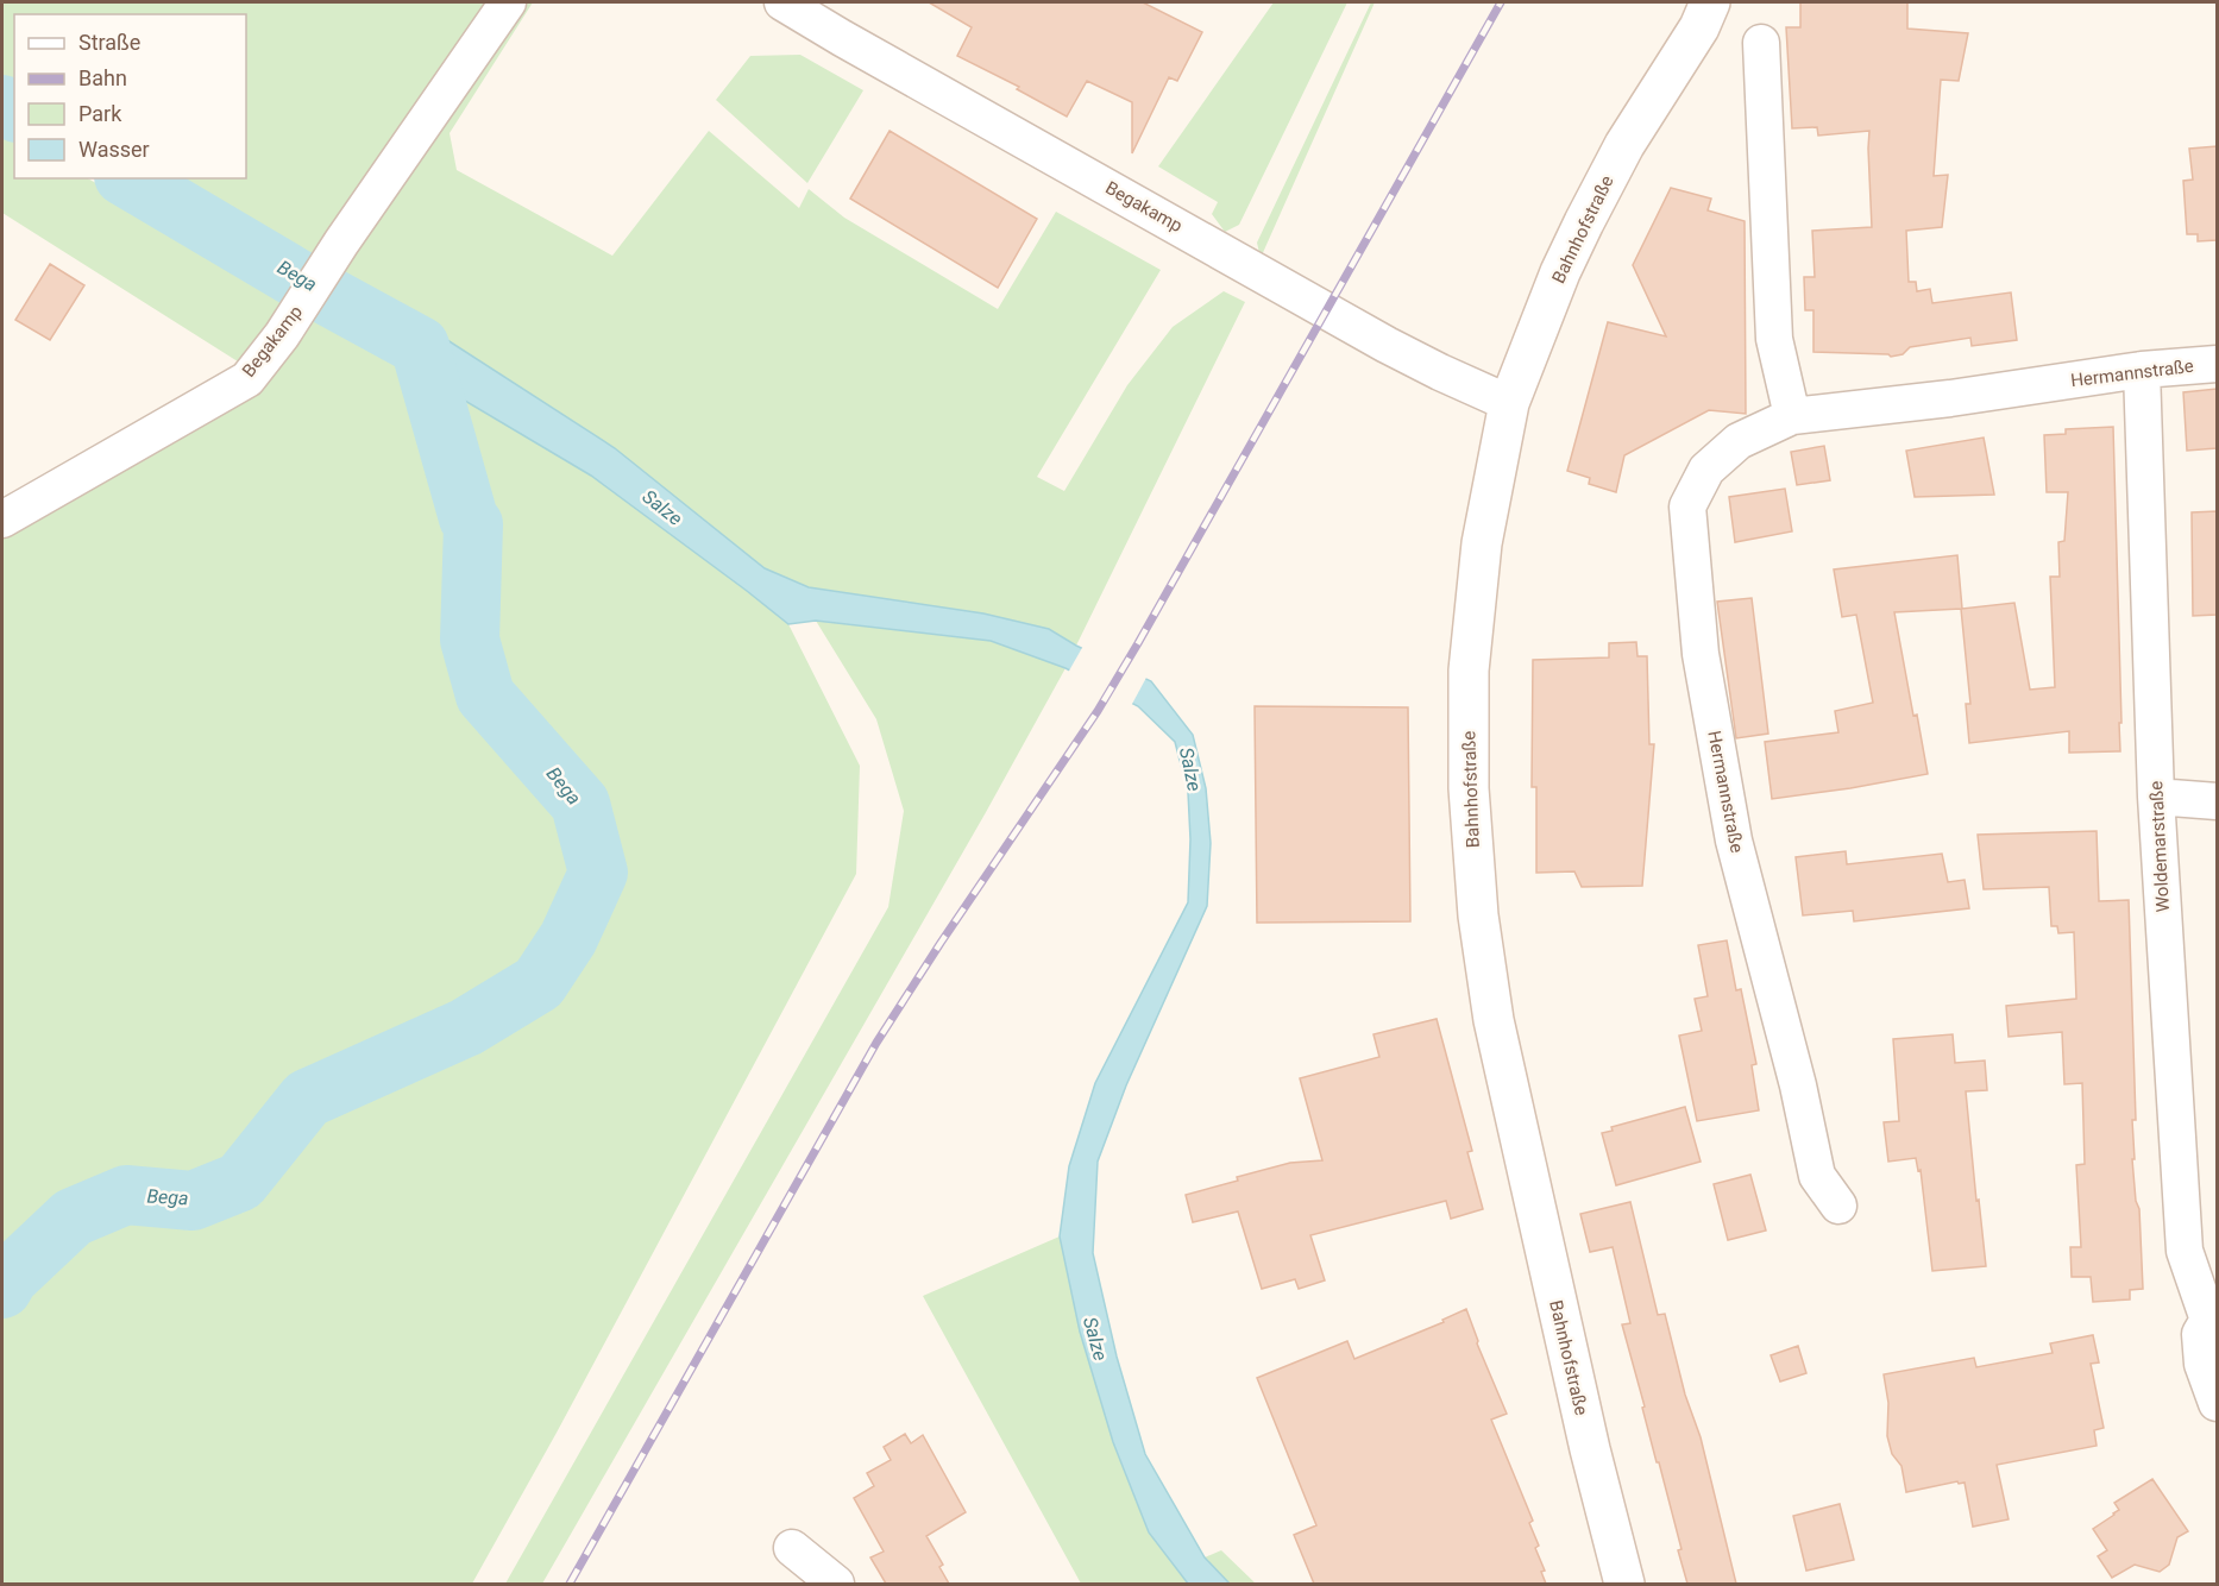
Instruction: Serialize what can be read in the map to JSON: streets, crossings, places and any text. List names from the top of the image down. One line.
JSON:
{"streets":{"main road":["Bahnhofstraße"],"street":["Begakamp","Hermannstraße","Woldemarstraße"]},"crossings":[["Begakamp","Bahnhofstraße"],["Hermannstraße","Woldemarstraße"]],"water":["Bega","Salze"],"legend":["Straße","Bahn","Park","Wasser"]}
